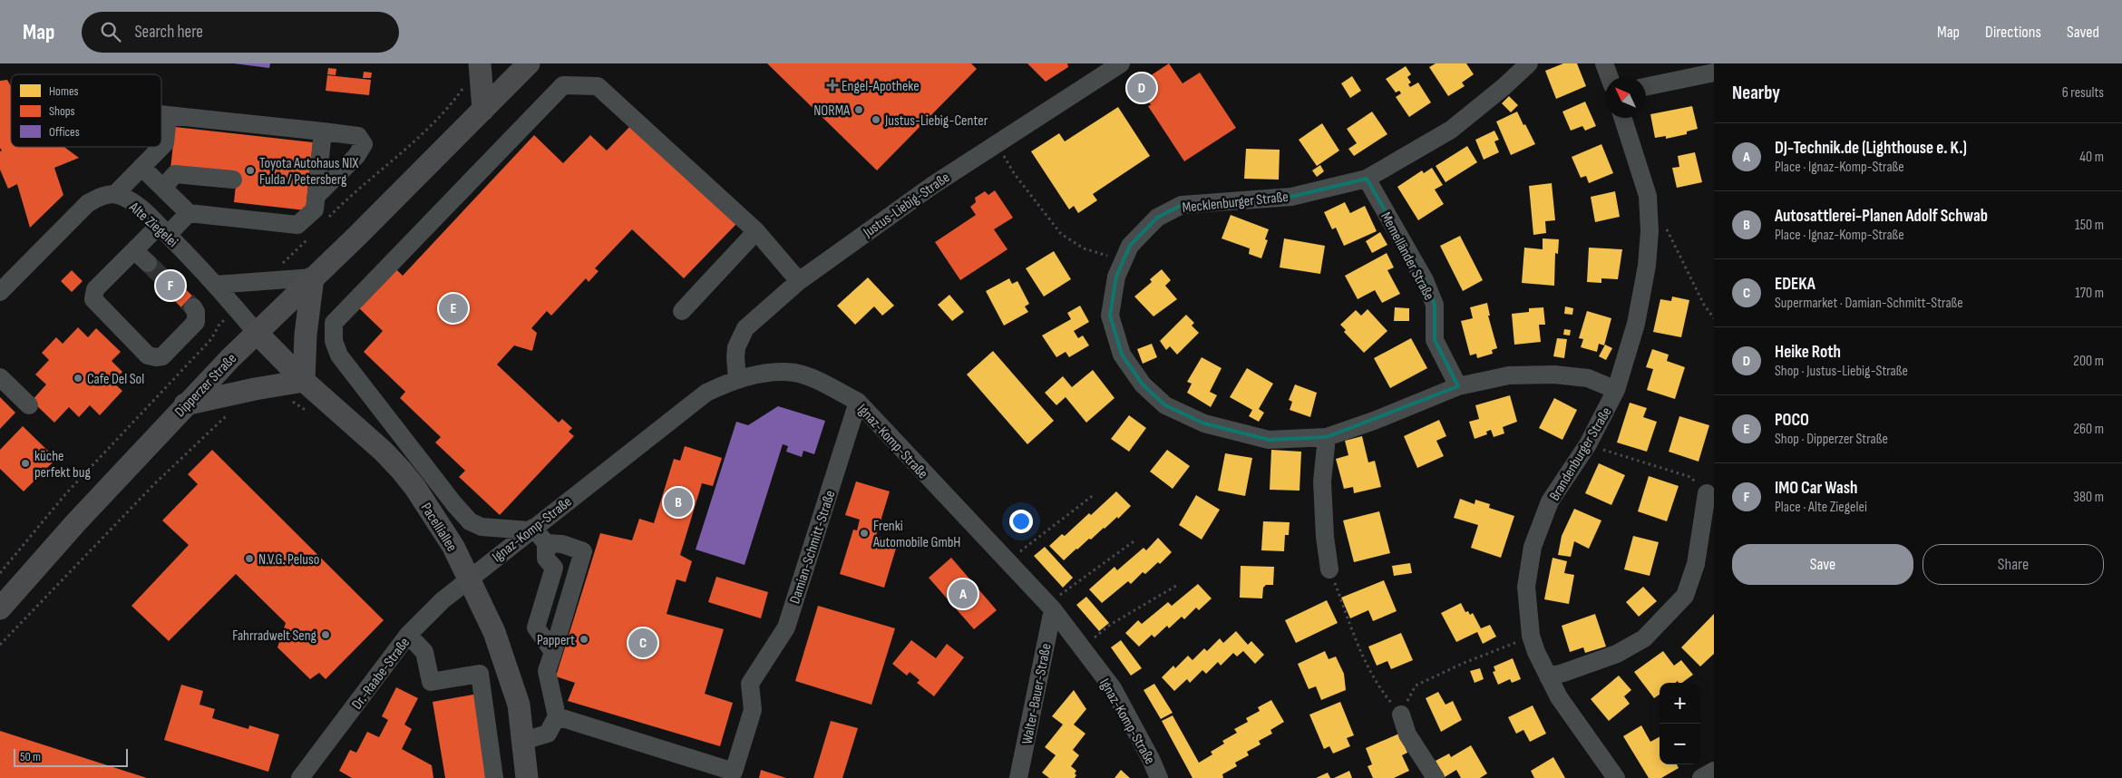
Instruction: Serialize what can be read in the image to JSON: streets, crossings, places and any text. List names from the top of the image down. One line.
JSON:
{"streets":{"main road":["Dipperzer Straße","Pacelliallee"],"street":["Mecklenburger Straße","Justus-Liebig-Straße","Alte Ziegelei","Memelländer Straße","Ignaz-Komp-Straße","Brandenburger Straße","Damian-Schmitt-Straße","Dr.-Raabe-Straße","Walter-Bauer-Straße"]},"crossings":[["Mecklenburger Straße","Memelländer Straße"],["Mecklenburger Straße","Brandenburger Straße"],["Justus-Liebig-Straße","Ignaz-Komp-Straße"],["Alte Ziegelei","Dipperzer Straße"],["Alte Ziegelei","Pacelliallee"],["Dipperzer Straße","Pacelliallee"],["Ignaz-Komp-Straße","Pacelliallee"],["Ignaz-Komp-Straße","Damian-Schmitt-Straße"],["Ignaz-Komp-Straße","Dr.-Raabe-Straße"],["Ignaz-Komp-Straße","Walter-Bauer-Straße"],["Pacelliallee","Dr.-Raabe-Straße"]],"places":{"health":["Engel-Apotheke"],"other":["NORMA","Justus-Liebig-Center","Toyota Autohaus NIX Fulda / Petersberg","Cafe Del Sol","küche perfekt bug","Frenki Automobile GmbH","N.V.G. Peluso","Fahrradwelt Seng","Pappert"]},"legend":["Homes","Shops","Offices"],"scale_bar":"50 m","north":"top left","page":{"header":"Map","search":"Search here","nav":["Map","Directions","Saved"],"heading":["Nearby","6 results"],"pins":["D","F","E","B","A","C"],"list":[{"mark":"A","name":"DJ-Technik.de (Lighthouse e. K.)","note":"Place · Ignaz-Komp-Straße","value":"40 m"},{"mark":"B","name":"Autosattlerei-Planen Adolf Schwab","note":"Place · Ignaz-Komp-Straße","value":"150 m"},{"mark":"C","name":"EDEKA","note":"Supermarket · Damian-Schmitt-Straße","value":"170 m"},{"mark":"D","name":"Heike Roth","note":"Shop · Justus-Liebig-Straße","value":"200 m"},{"mark":"E","name":"POCO","note":"Shop · Dipperzer Straße","value":"260 m"},{"mark":"F","name":"IMO Car Wash","note":"Place · Alte Ziegelei","value":"380 m"}],"buttons":["Save","Share"],"map_buttons":["+","−"],"scale":"50 m"}}
